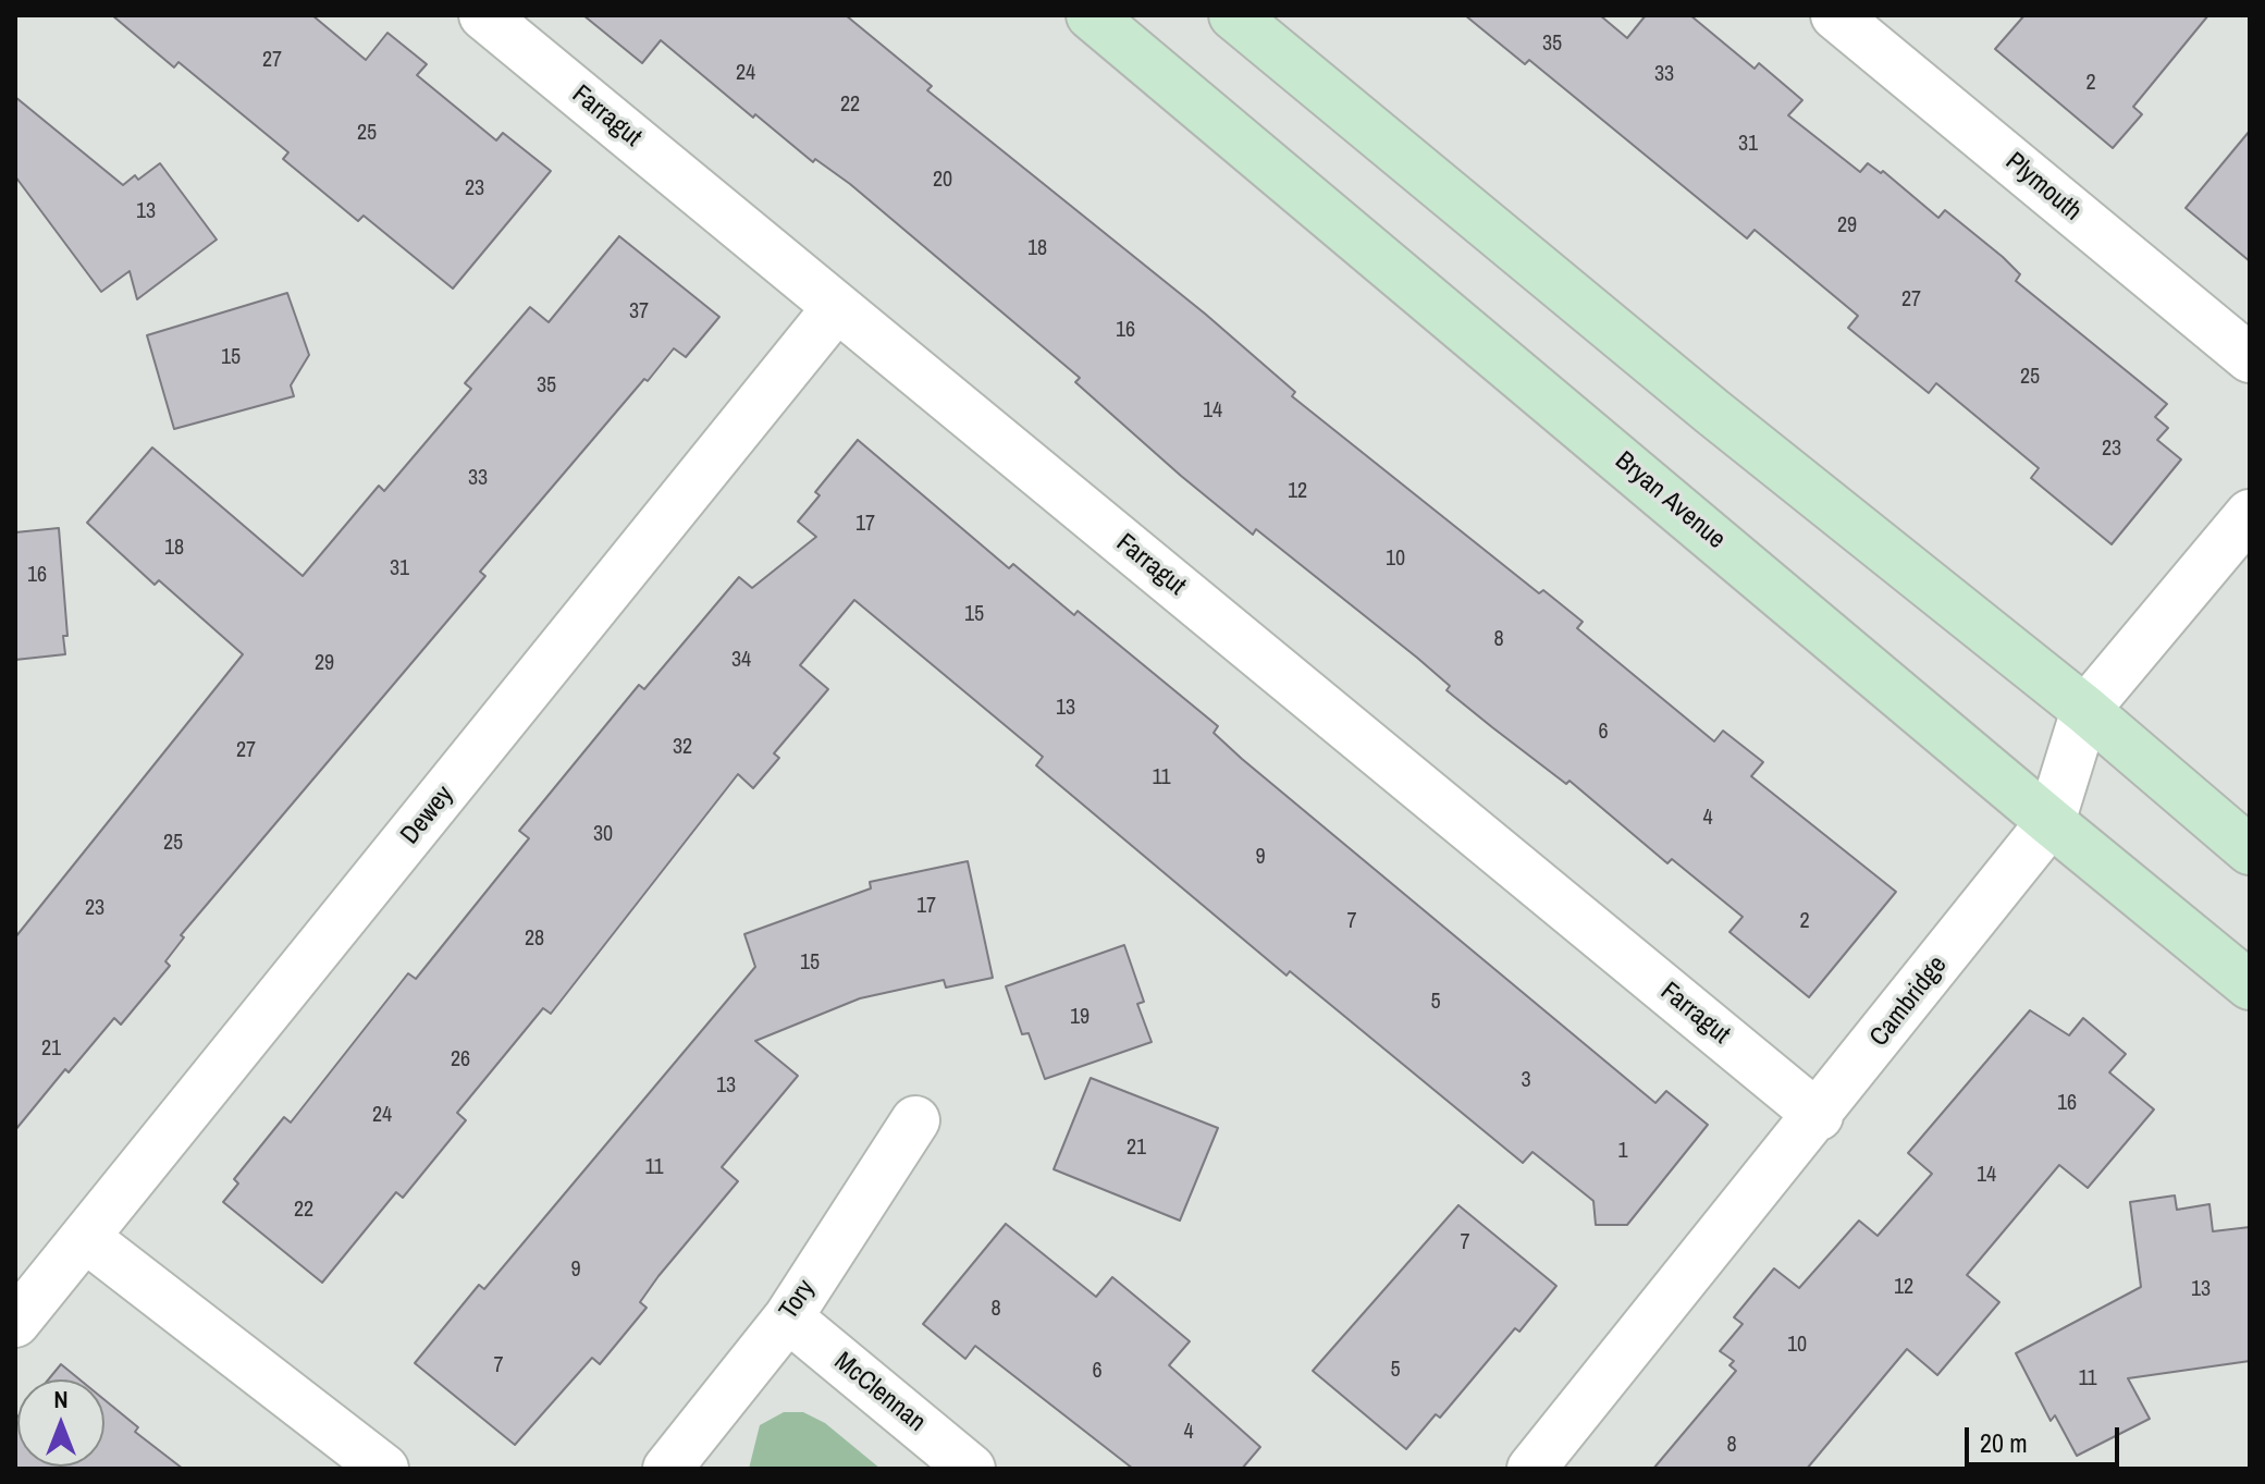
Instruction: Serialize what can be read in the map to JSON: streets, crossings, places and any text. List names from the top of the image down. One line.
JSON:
{"streets":{"main road":["Bryan Avenue"],"street":["Farragut","Plymouth","Dewey","Cambridge","Tory","McClennan"]},"crossings":[["Farragut","Dewey"],["Farragut","Cambridge"],["Bryan Avenue","Cambridge"],["Tory","McClennan"]],"house_numbers":["35","27","24","33","2","22","25","31","20","23","13","29","18","27","37","16","15","25","35","14","23","33","12","17","18","10","31","16","15","8","34","29","13","6","32","27","11","4","30","25","9","17","23","7","2","28","15","5","19","21","26","3","13","16","24","21","1","11","14","22","7","9","12","13","8","10","7","5","6","11","4","8"],"scale_bar":"20 m","north":"top"}
